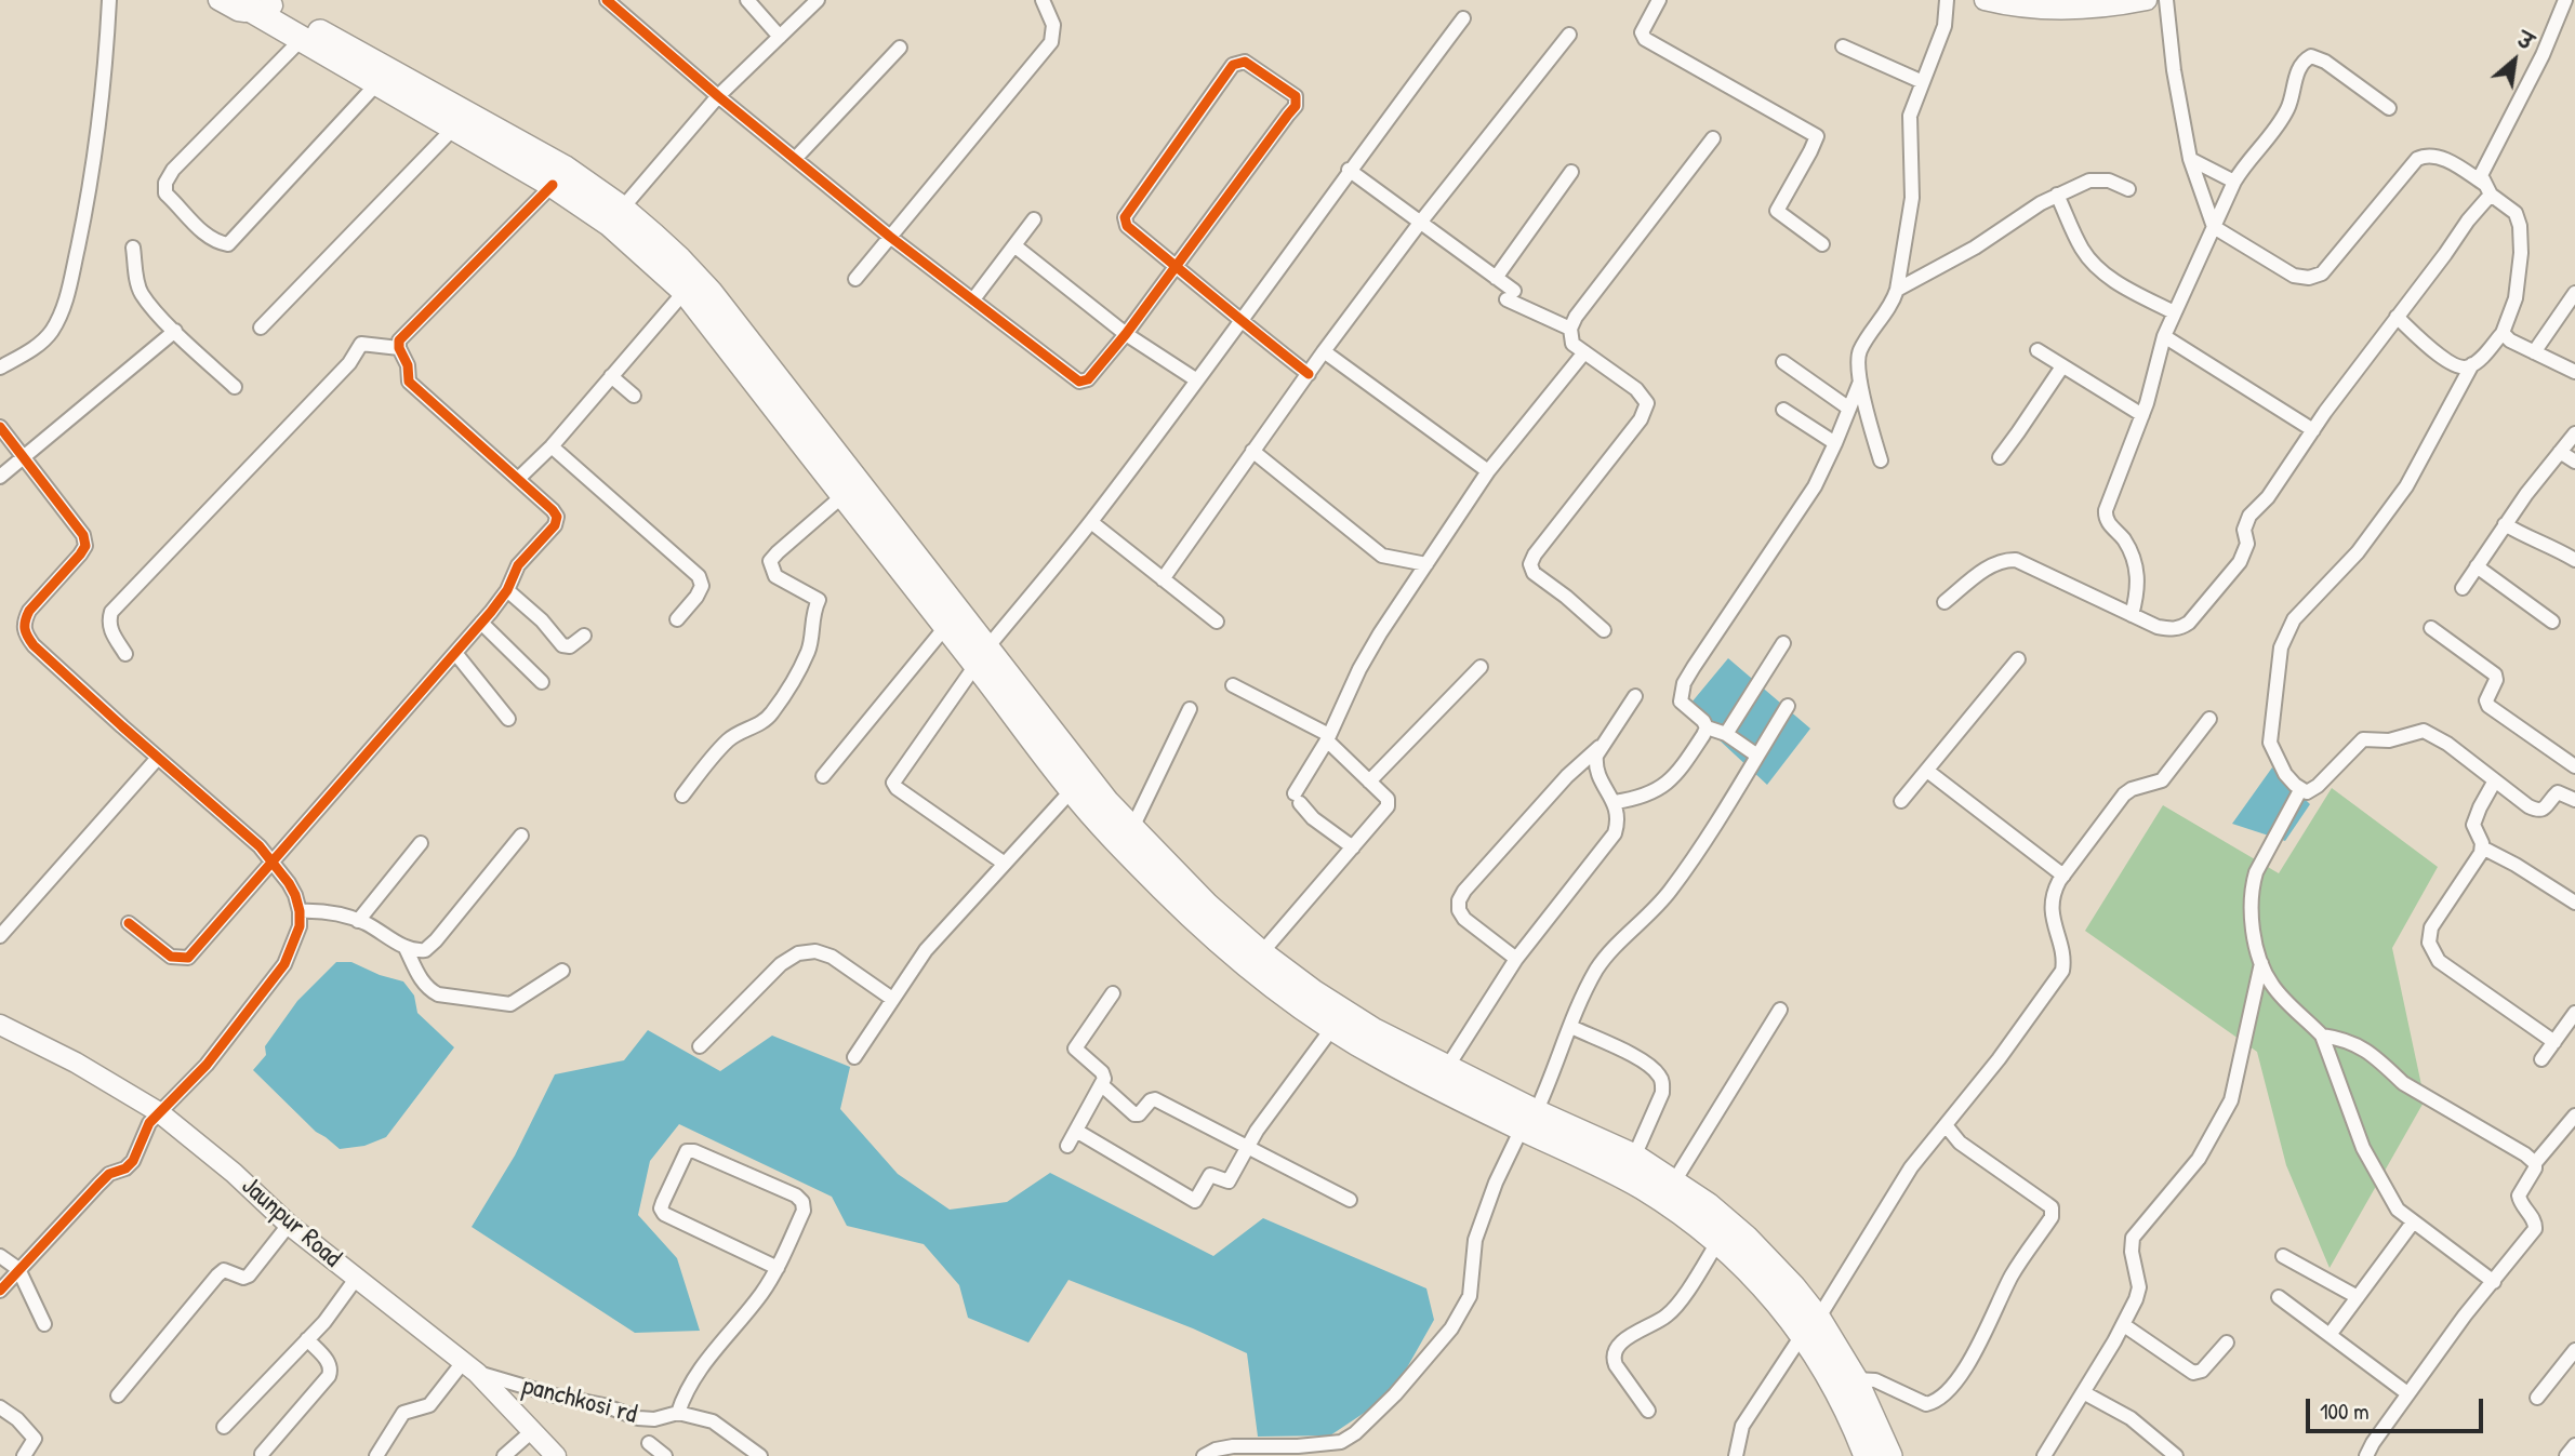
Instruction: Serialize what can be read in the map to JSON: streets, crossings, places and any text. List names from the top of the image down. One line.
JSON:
{"streets":{"street":["Jaunpur Road","panchkosi rd"]},"crossings":[["Jaunpur Road","panchkosi rd"]],"scale_bar":"100 m","north":"top right"}
